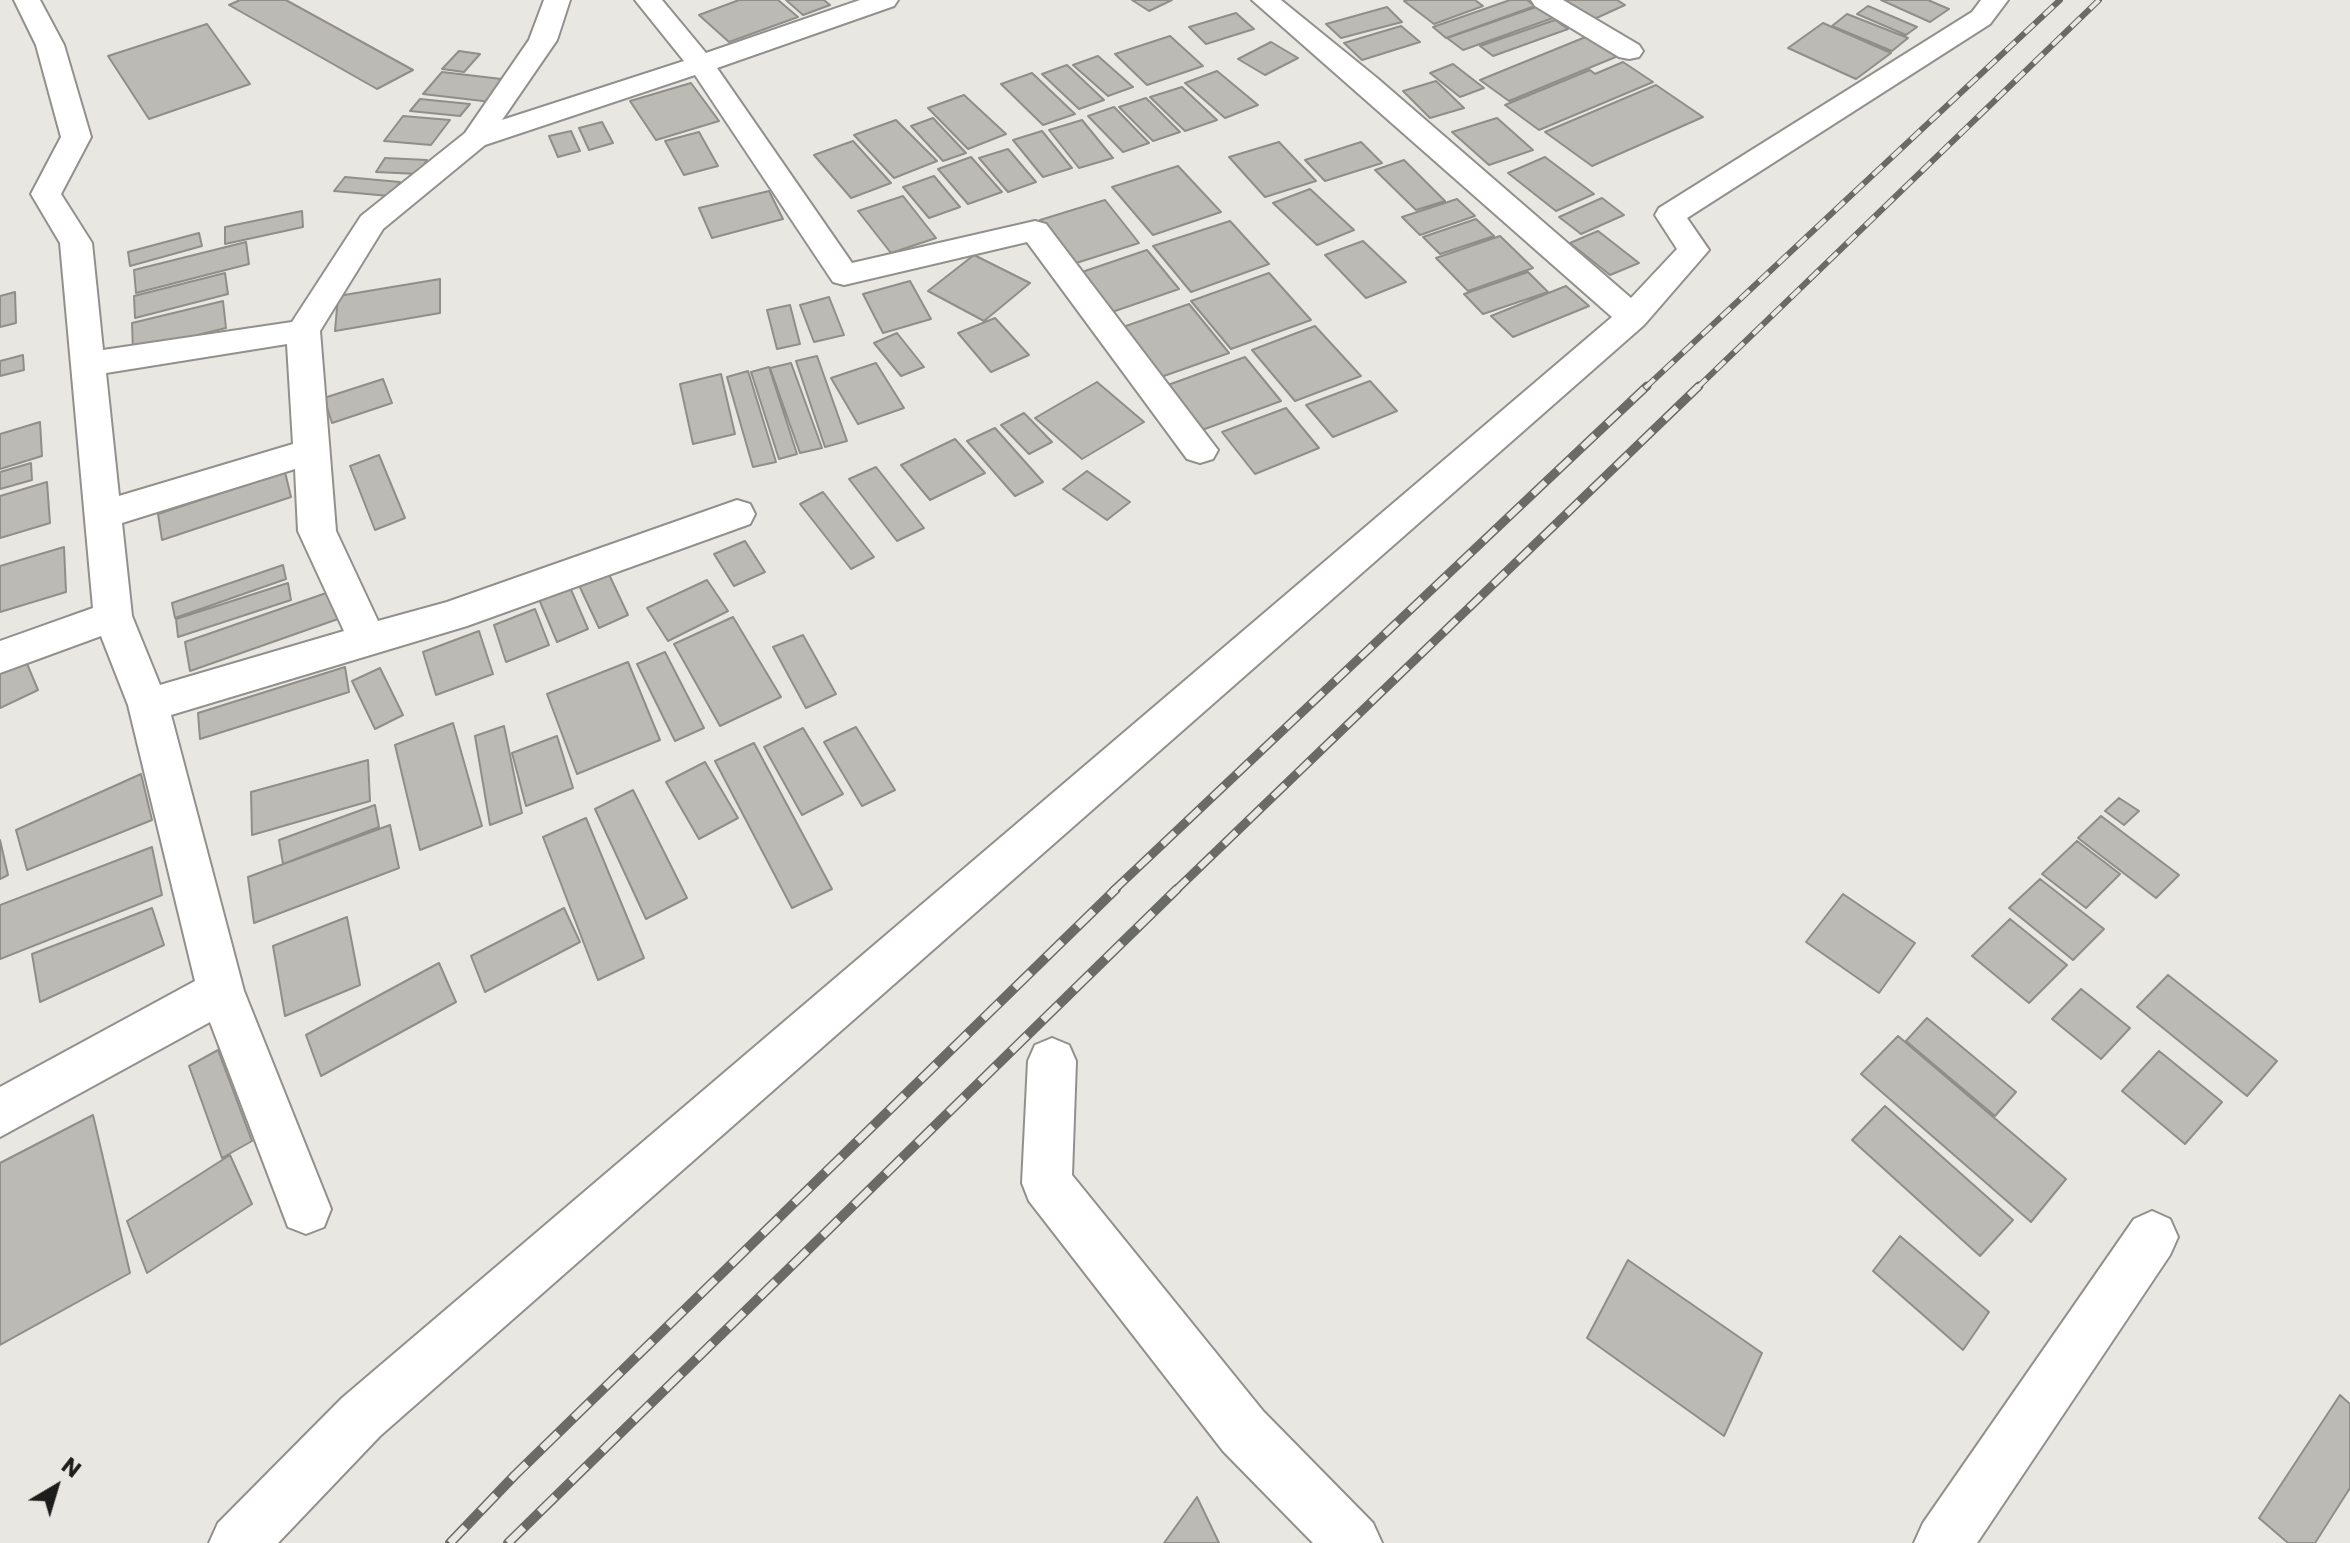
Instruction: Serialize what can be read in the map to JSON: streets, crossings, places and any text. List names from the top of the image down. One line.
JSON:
{"north":"top right"}
